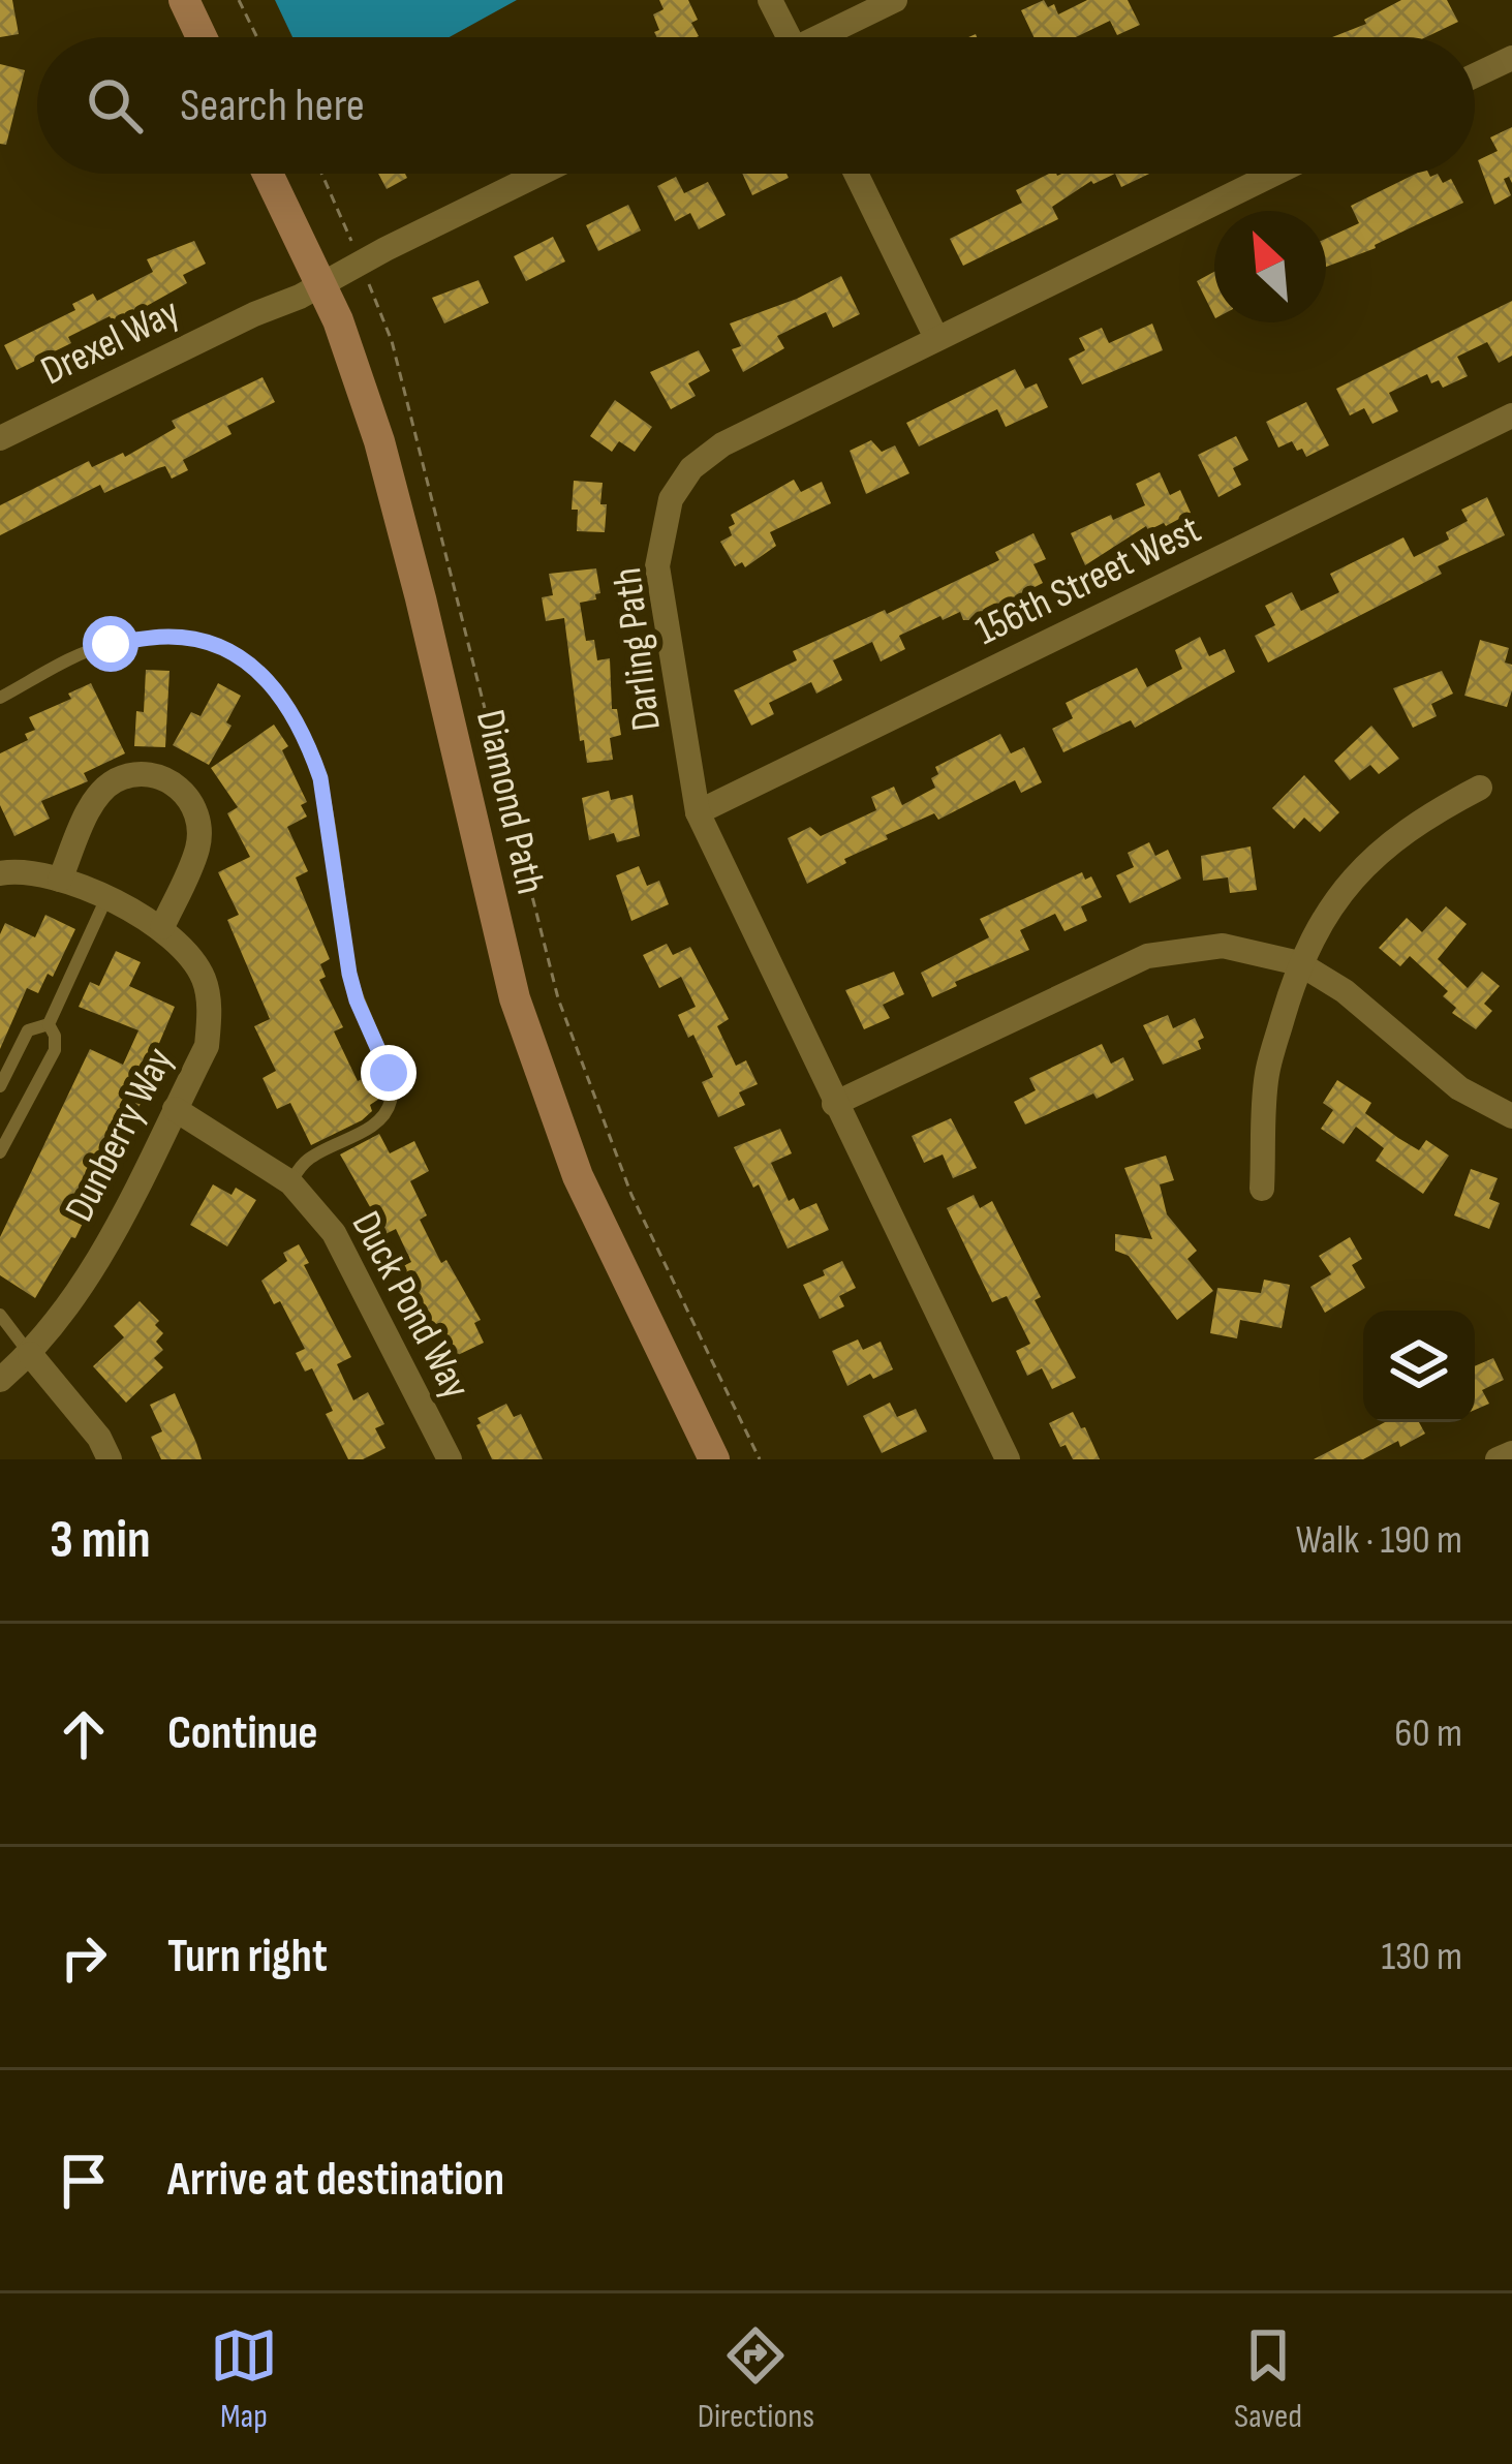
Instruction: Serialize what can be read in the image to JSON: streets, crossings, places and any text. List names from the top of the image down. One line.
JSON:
{"streets":{"street":["Drexel Way","156th Street West","Darling Path","Diamond Path","Dunberry Way","Duck Pond Way"]},"crossings":[["Drexel Way","Diamond Path"],["156th Street West","Darling Path"],["Dunberry Way","Duck Pond Way"]],"north":"top left","page":{"search":"Search here","heading":["3 min","Walk · 190 m"],"list":[["Continue","60 m"],["Turn right","130 m"],"Arrive at destination"],"nav":["Map","Directions","Saved"]}}
